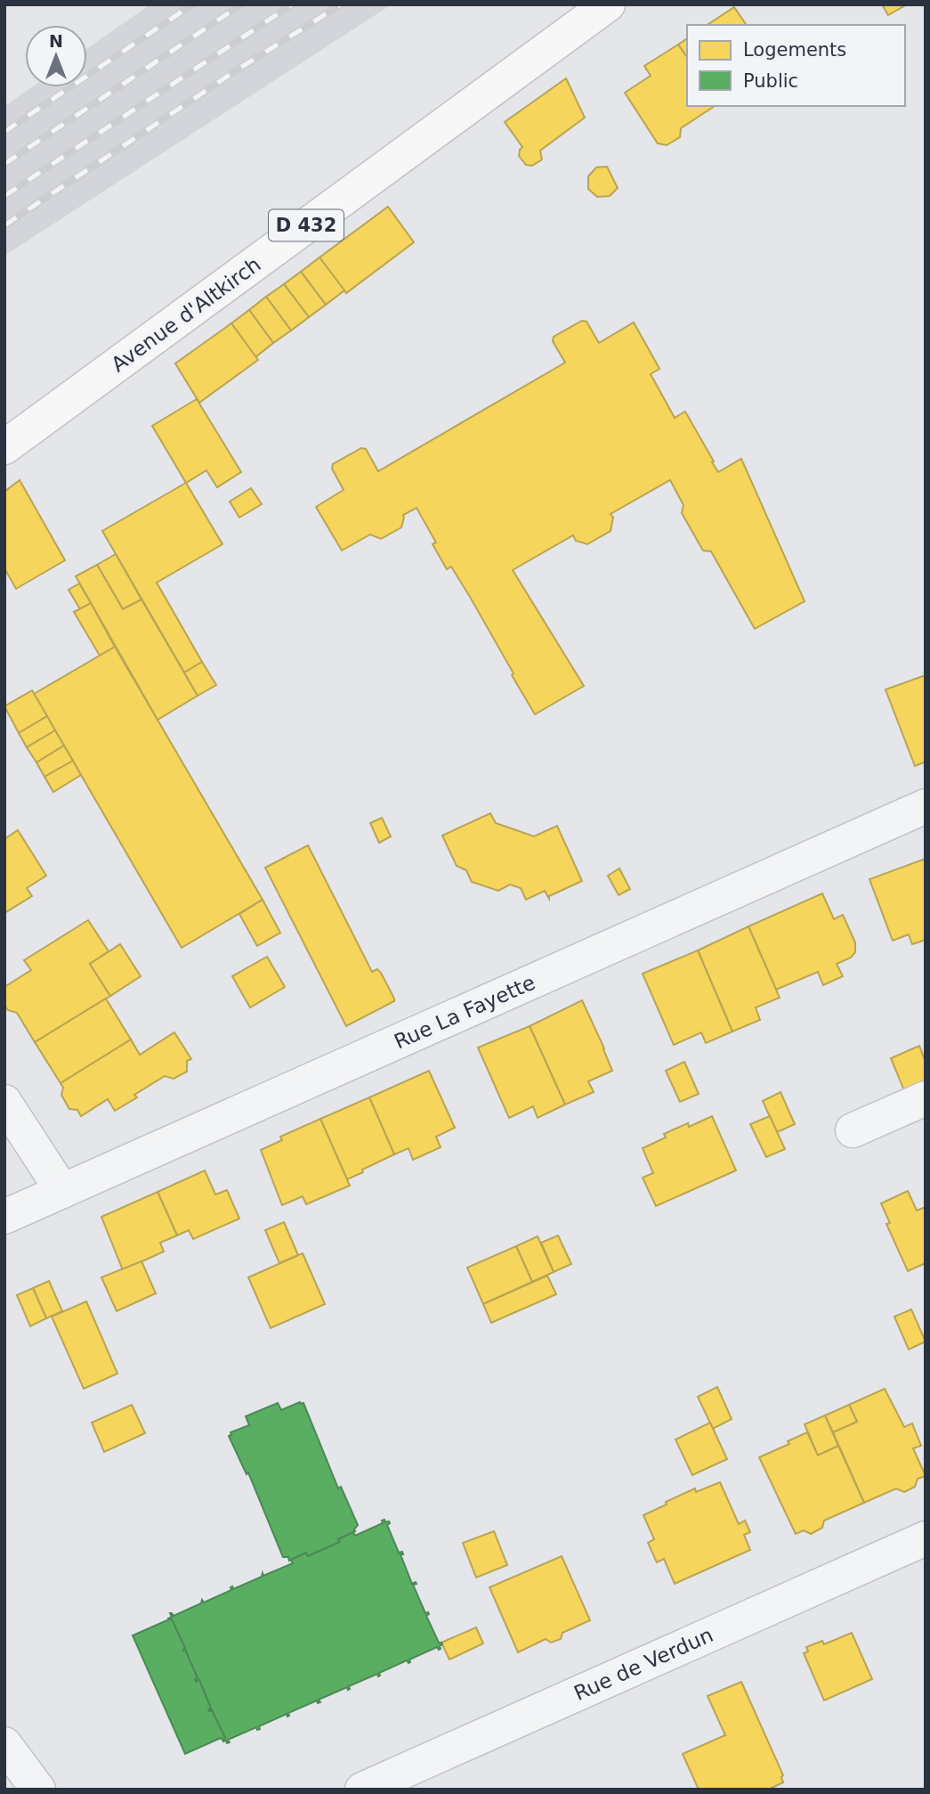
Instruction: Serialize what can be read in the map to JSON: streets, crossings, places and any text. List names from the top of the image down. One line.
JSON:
{"streets":{"main road":["D 432","Avenue d'Altkirch"],"street":["Rue La Fayette","Rue de Verdun"]},"legend":["Logements","Public"],"north":"top"}
